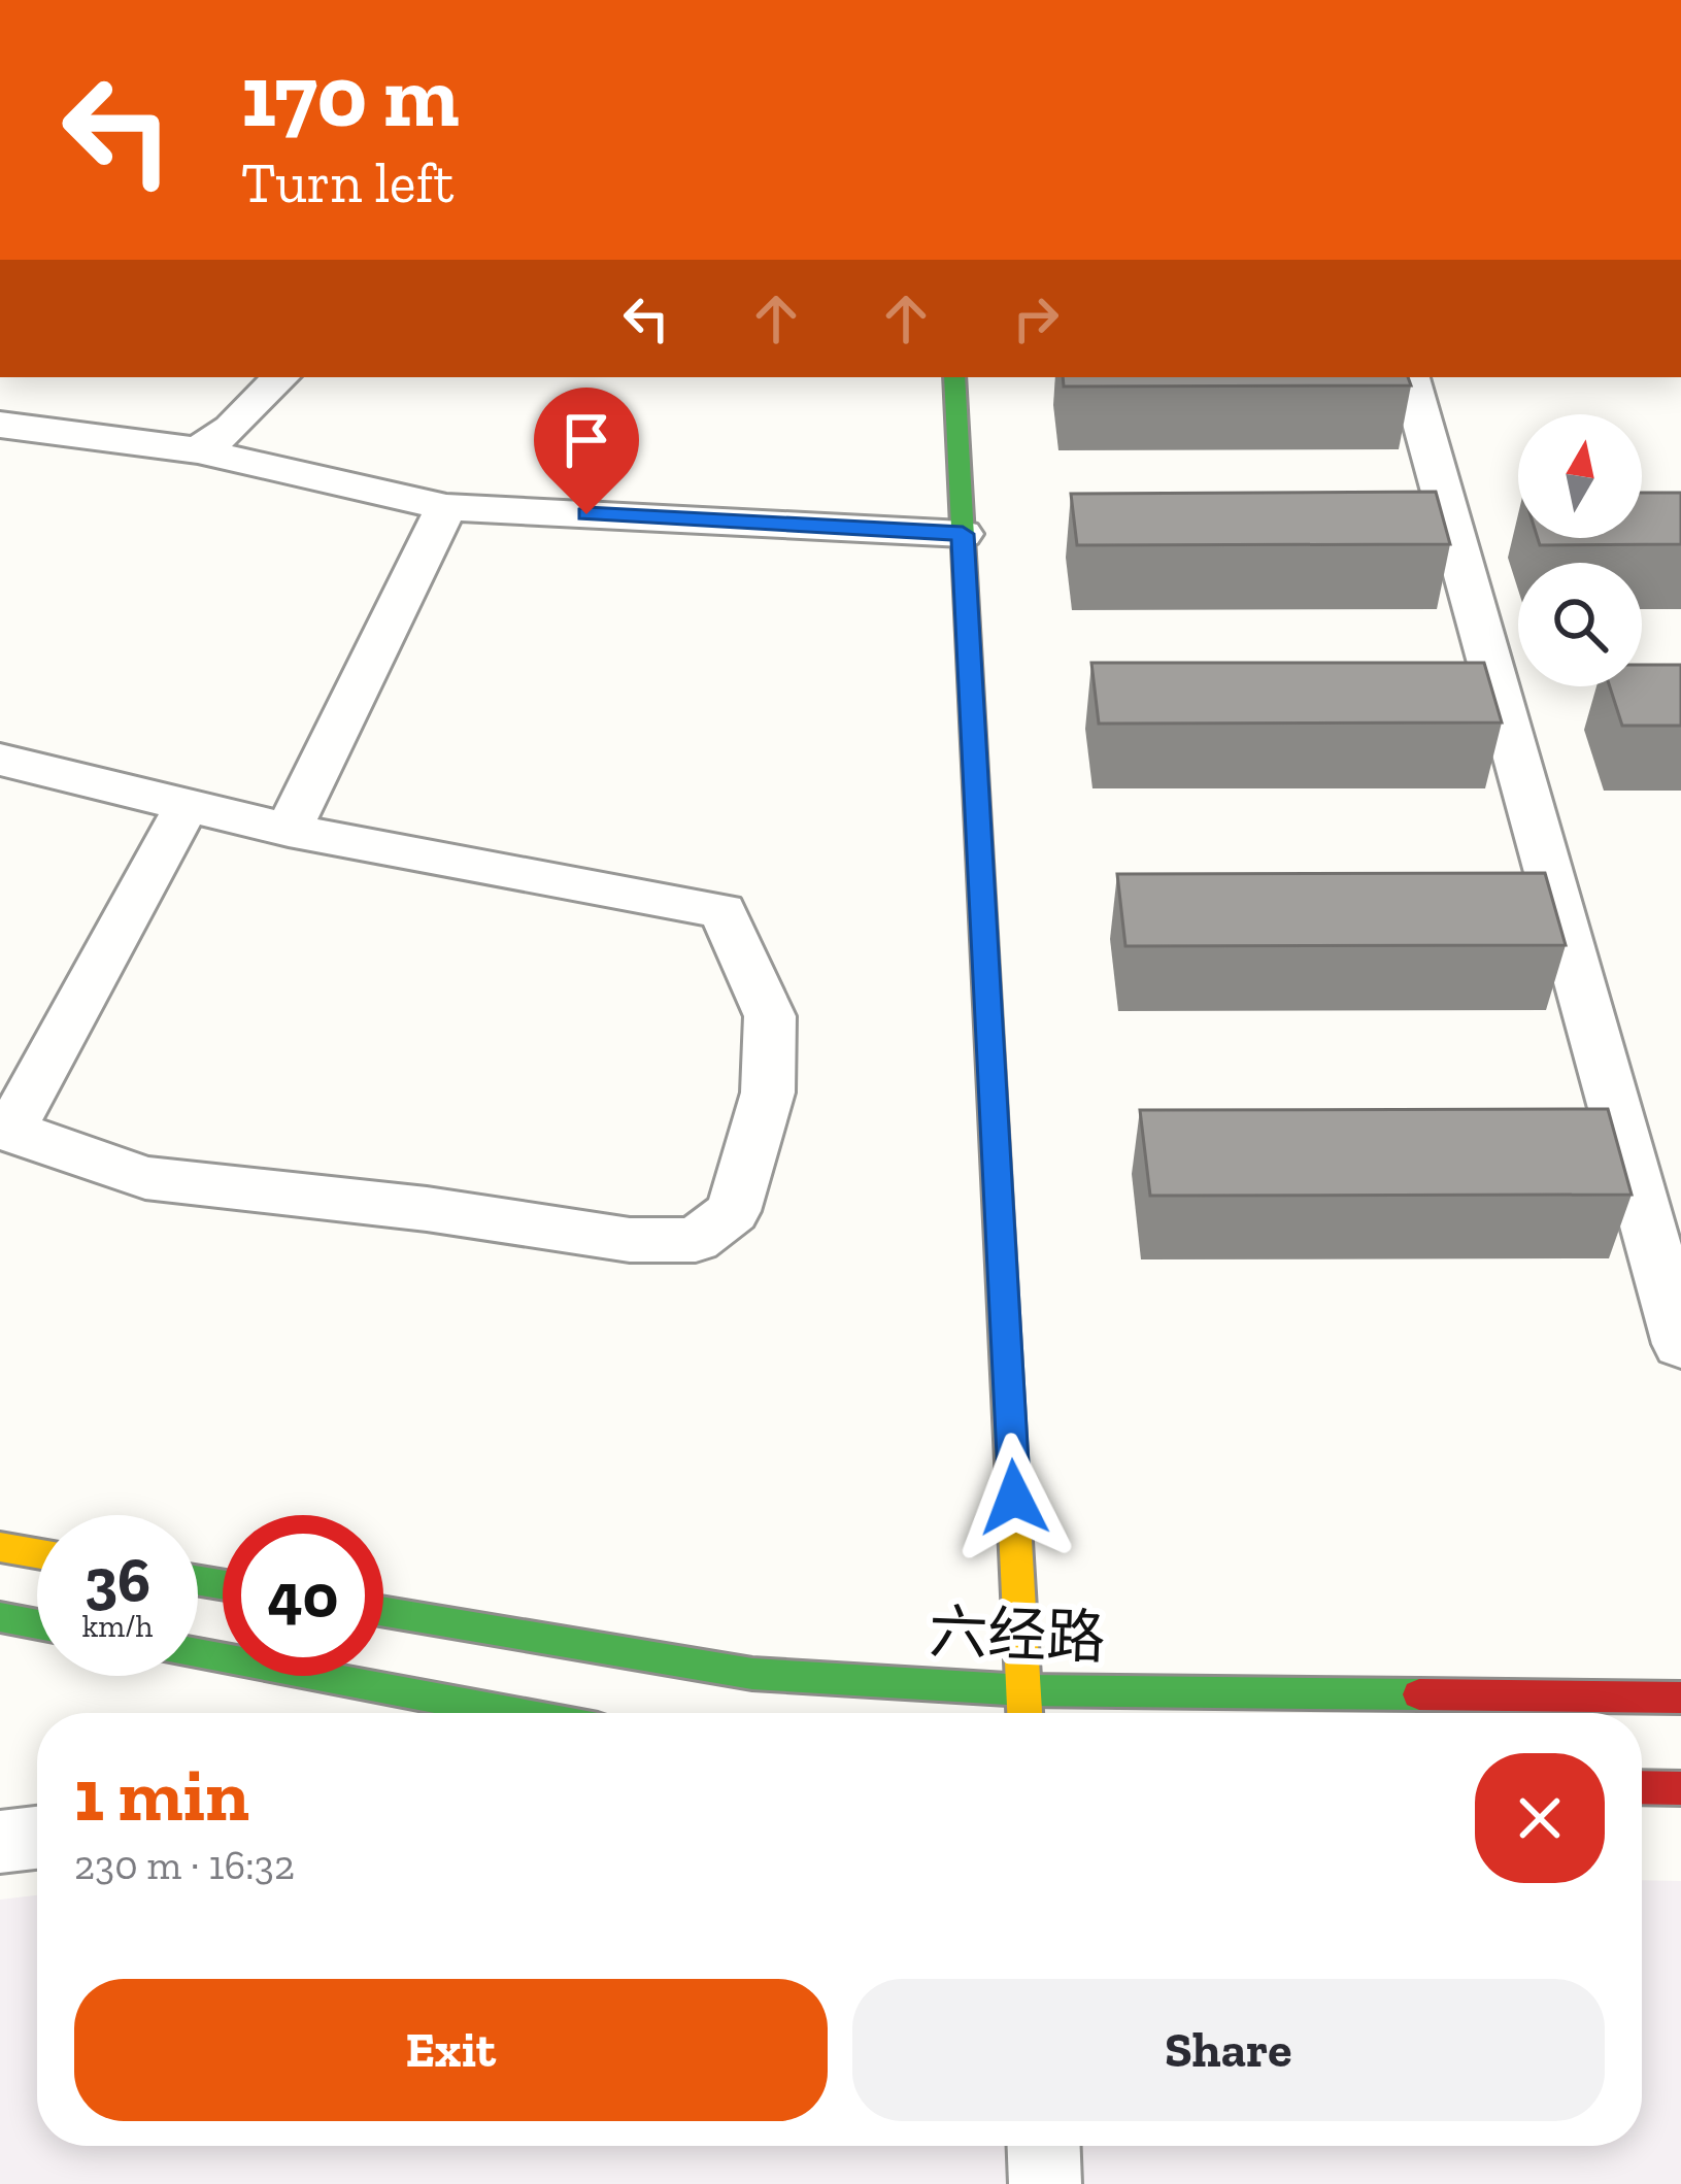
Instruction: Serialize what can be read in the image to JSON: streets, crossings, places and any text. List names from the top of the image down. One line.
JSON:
{"streets":{"street":["六经路"]},"north":"top","page":{"turn":["170 m","Turn left"],"speed":"36 km/h","limit":"40","heading":["1 min","230 m · 16:32"],"buttons":["Exit","Share"]}}
